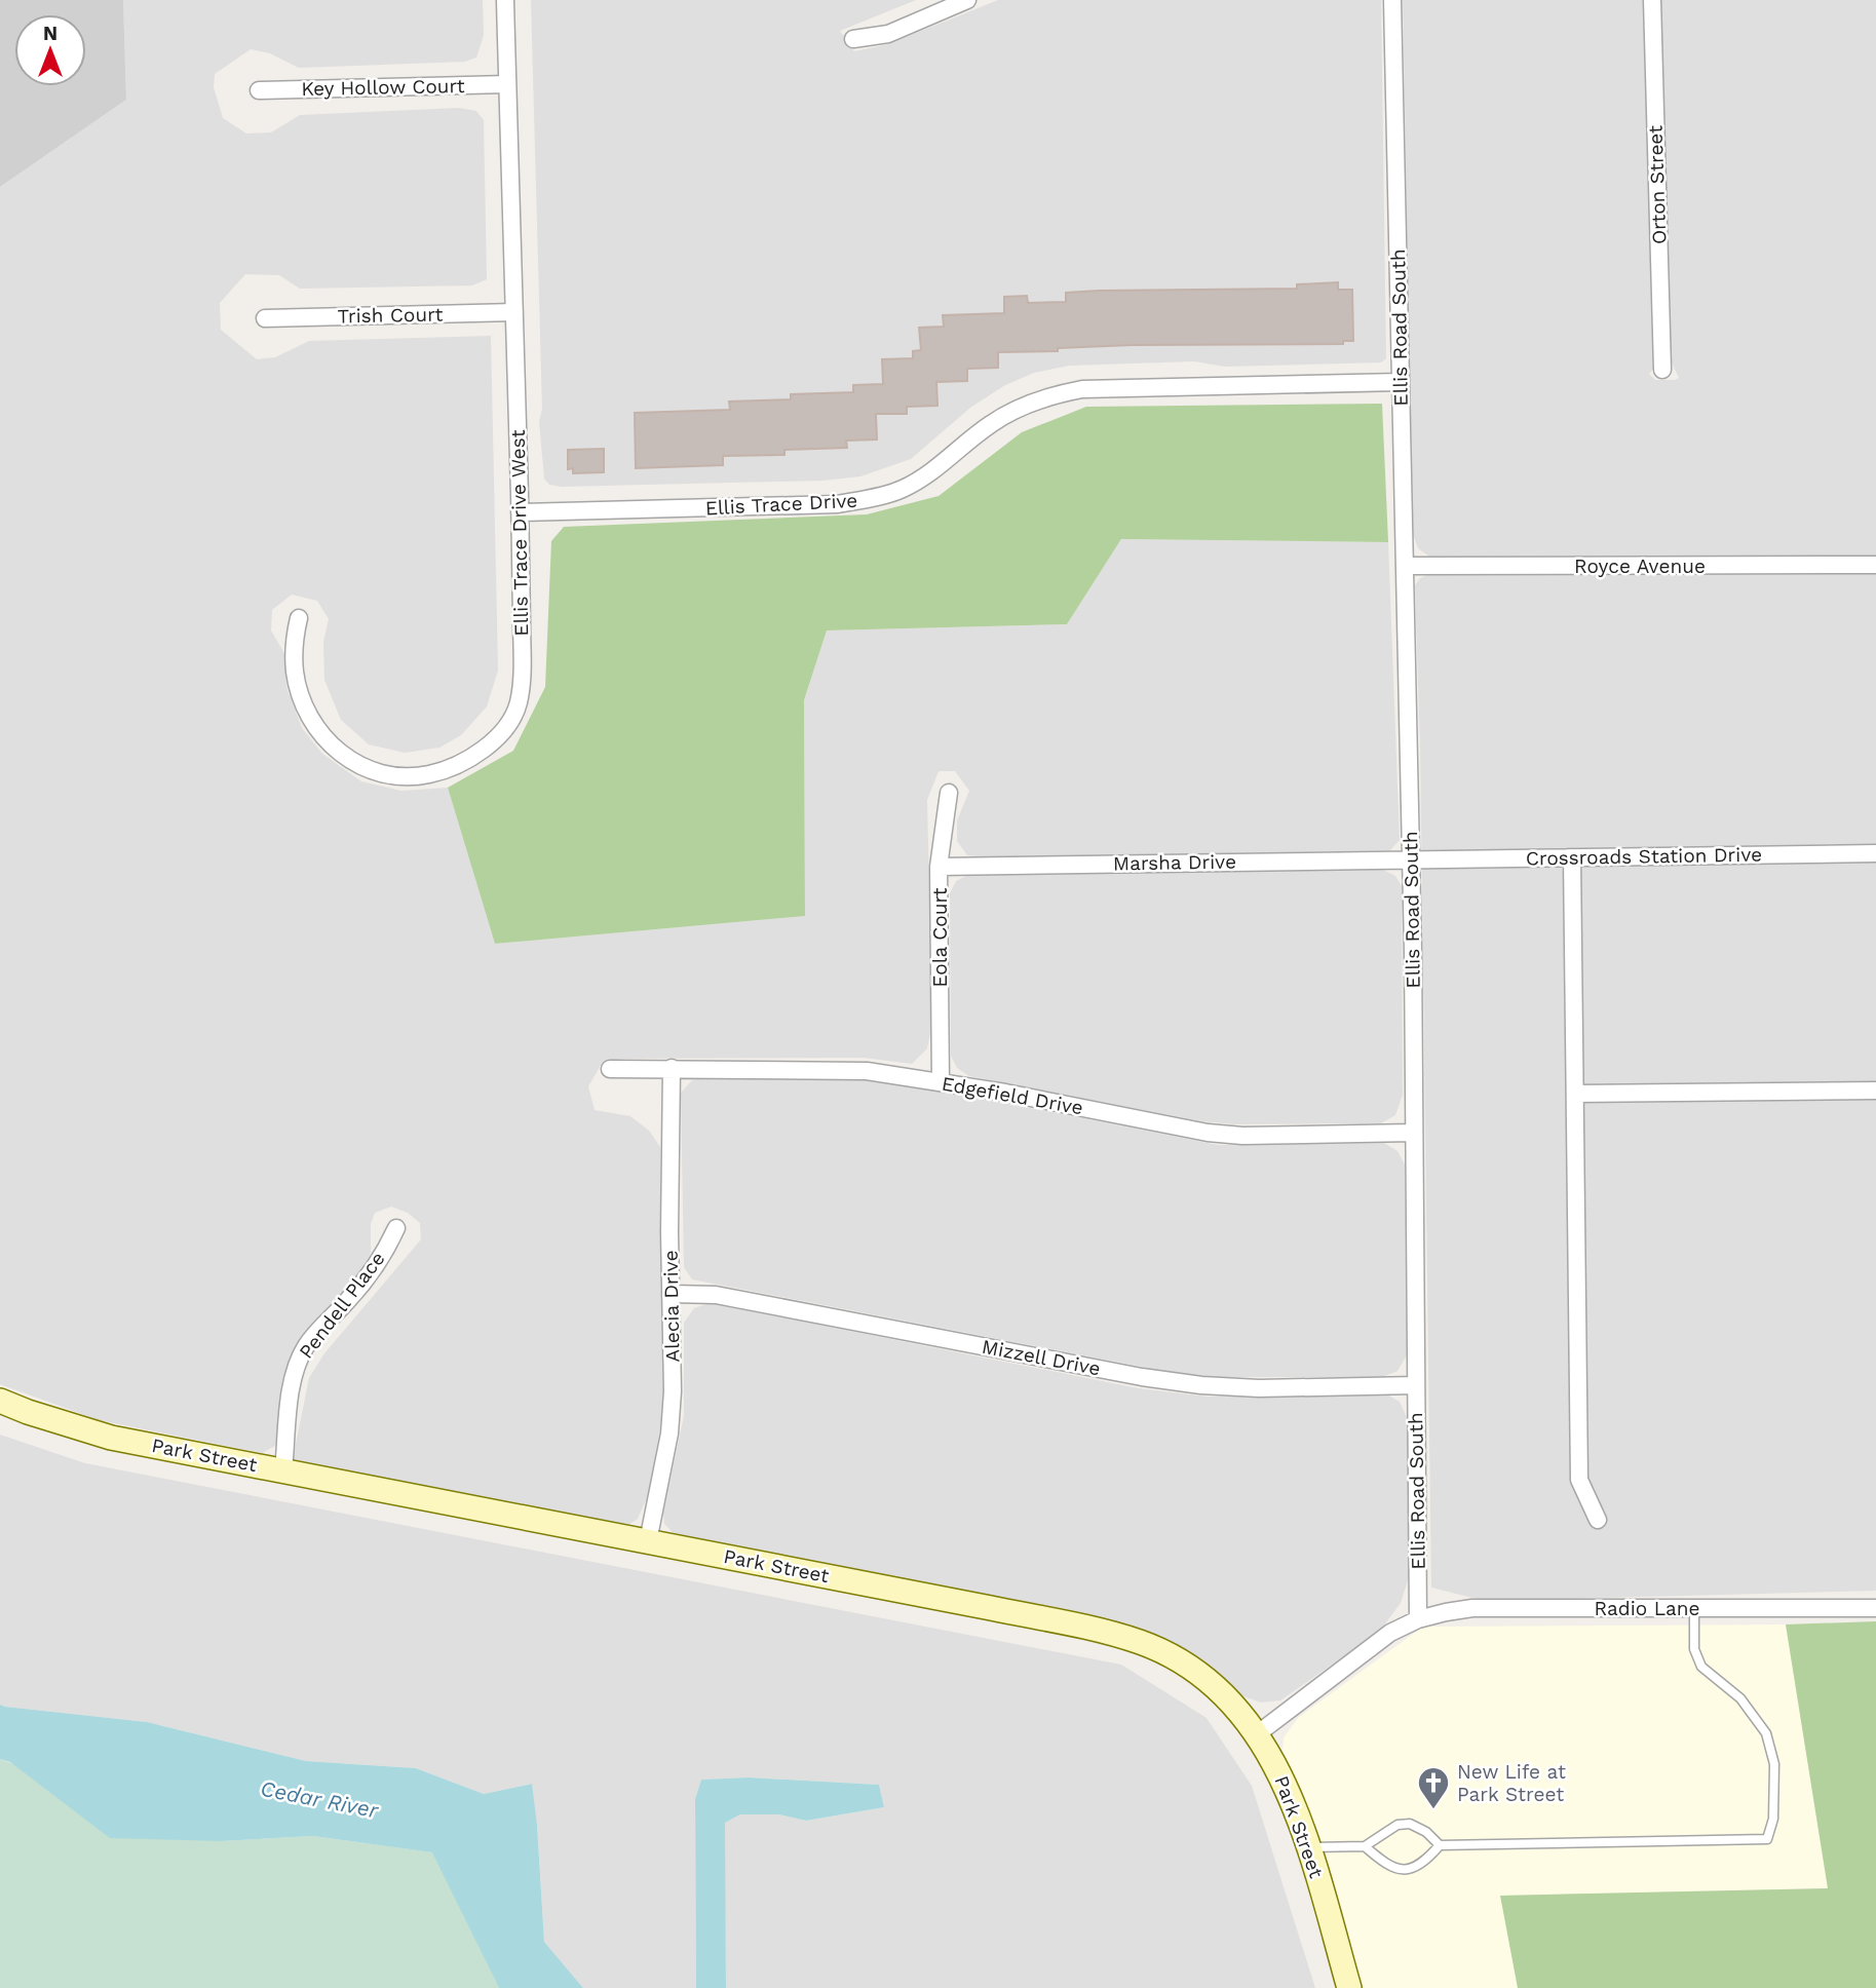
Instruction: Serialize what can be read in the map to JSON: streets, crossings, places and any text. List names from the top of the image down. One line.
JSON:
{"streets":{"street":["Key Hollow Court","Orton Street","Trish Court","Ellis Road South","Ellis Trace Drive","Ellis Trace Drive West","Royce Avenue","Crossroads Station Drive","Marsha Drive","Eola Court","Edgefield Drive","Pendell Place","Alecia Drive","Mizzell Drive","Park Street","Radio Lane"]},"crossings":[["Key Hollow Court","Ellis Trace Drive West"],["Trish Court","Ellis Trace Drive West"],["Ellis Road South","Ellis Trace Drive"],["Ellis Road South","Royce Avenue"],["Ellis Road South","Crossroads Station Drive"],["Ellis Road South","Marsha Drive"],["Ellis Road South","Edgefield Drive"],["Ellis Road South","Mizzell Drive"],["Ellis Road South","Radio Lane"],["Ellis Trace Drive","Ellis Trace Drive West"],["Crossroads Station Drive","Marsha Drive"],["Marsha Drive","Eola Court"],["Eola Court","Edgefield Drive"],["Edgefield Drive","Alecia Drive"],["Pendell Place","Park Street"],["Alecia Drive","Mizzell Drive"],["Alecia Drive","Park Street"]],"water":["Cedar River"],"places":{"church":["New Life at Park Street"]},"north":"top"}
